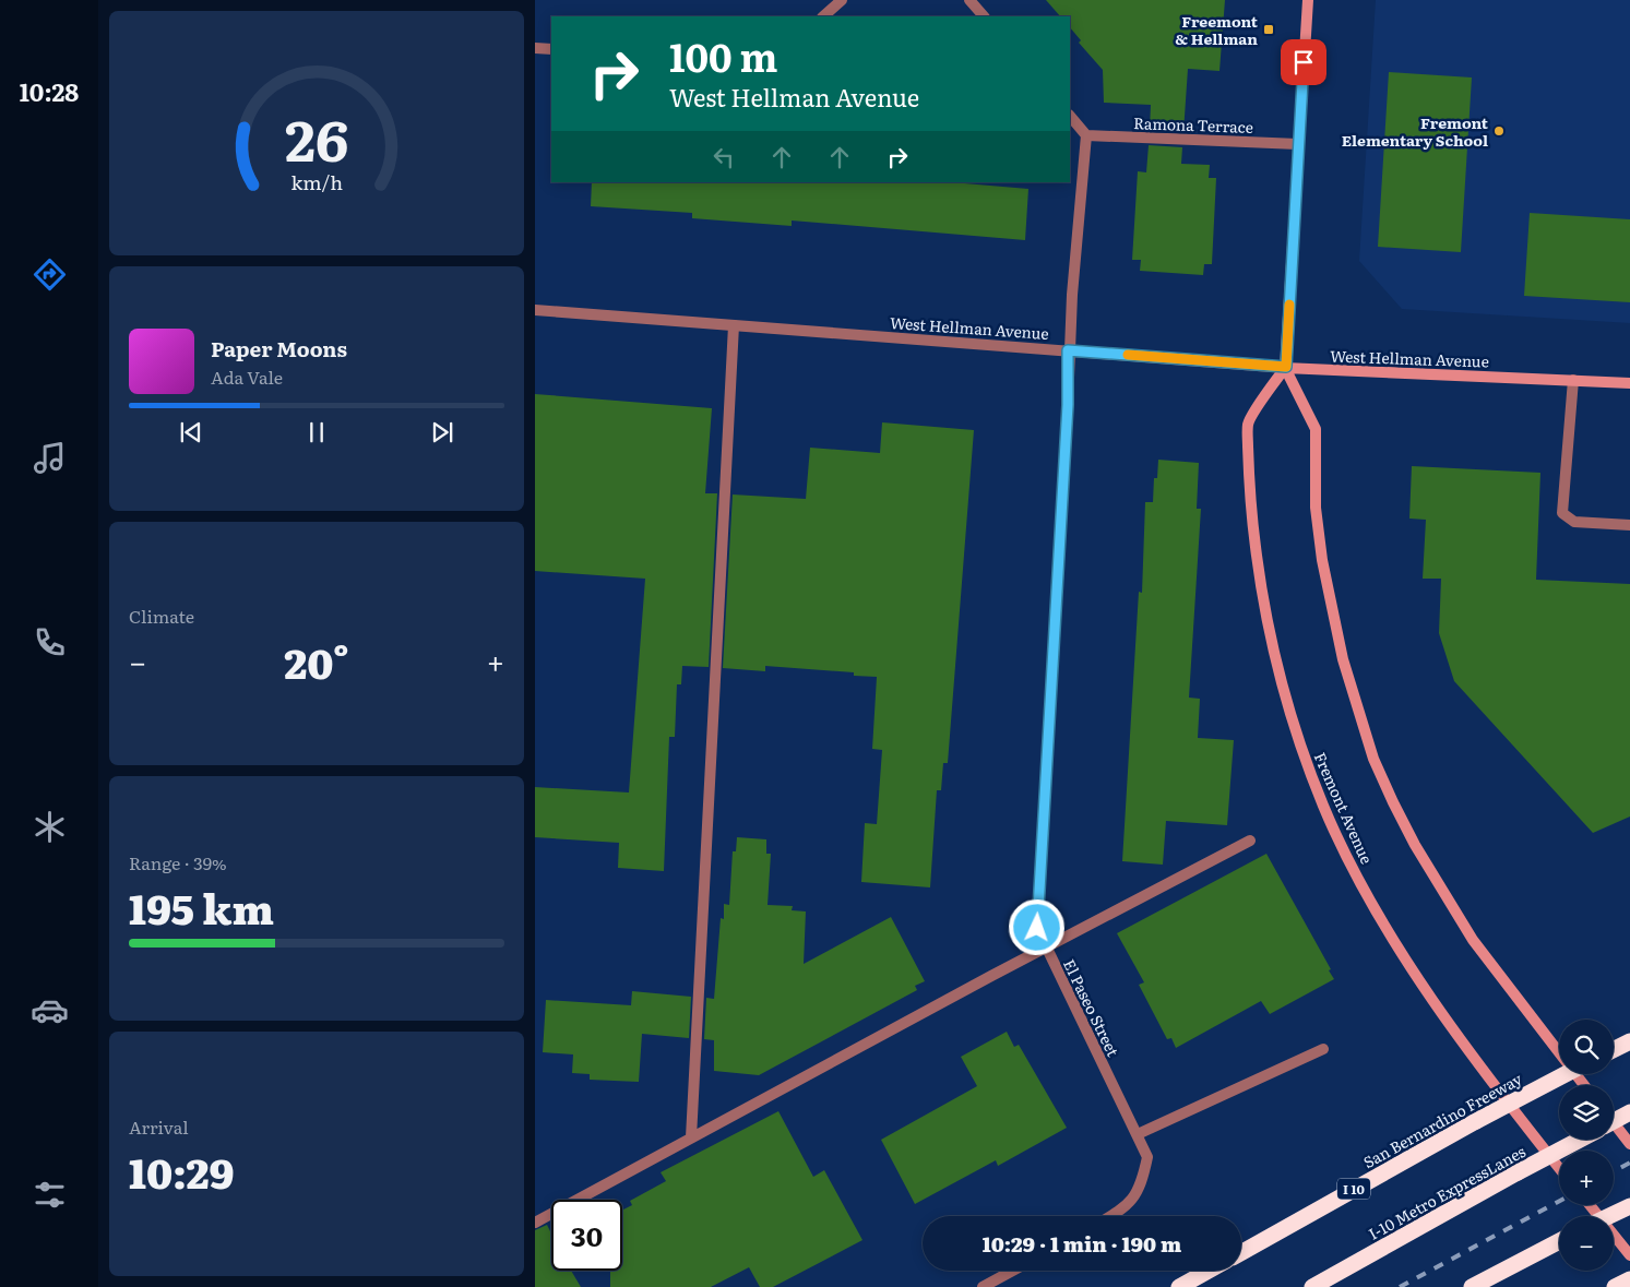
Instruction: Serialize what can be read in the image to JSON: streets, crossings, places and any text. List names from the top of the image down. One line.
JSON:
{"streets":{"highway":["San Bernardino Freeway","I 10","I-10 Metro ExpressLanes"],"main road":["West Hellman Avenue","Fremont Avenue"],"street":["Ramona Terrace","El Paseo Street"]},"crossings":[["West Hellman Avenue","Fremont Avenue"],["West Hellman Avenue","El Paseo Street"]],"places":{"transit":["Freemont & Hellman"],"other":["Fremont Elementary School"]},"page":{"tabs":"10:28","turn":["100 m","West Hellman Avenue"],"song":["Paper Moons","Ada Vale"],"tile":["Climate",["Range · 39%","195 km"],["Arrival","10:29"]],"heat":["−","20°","+"],"map_buttons":["+","−"],"limit":"30","trip":"10:29 · 1 min · 190 m","gauge":["26","km/h"]}}
